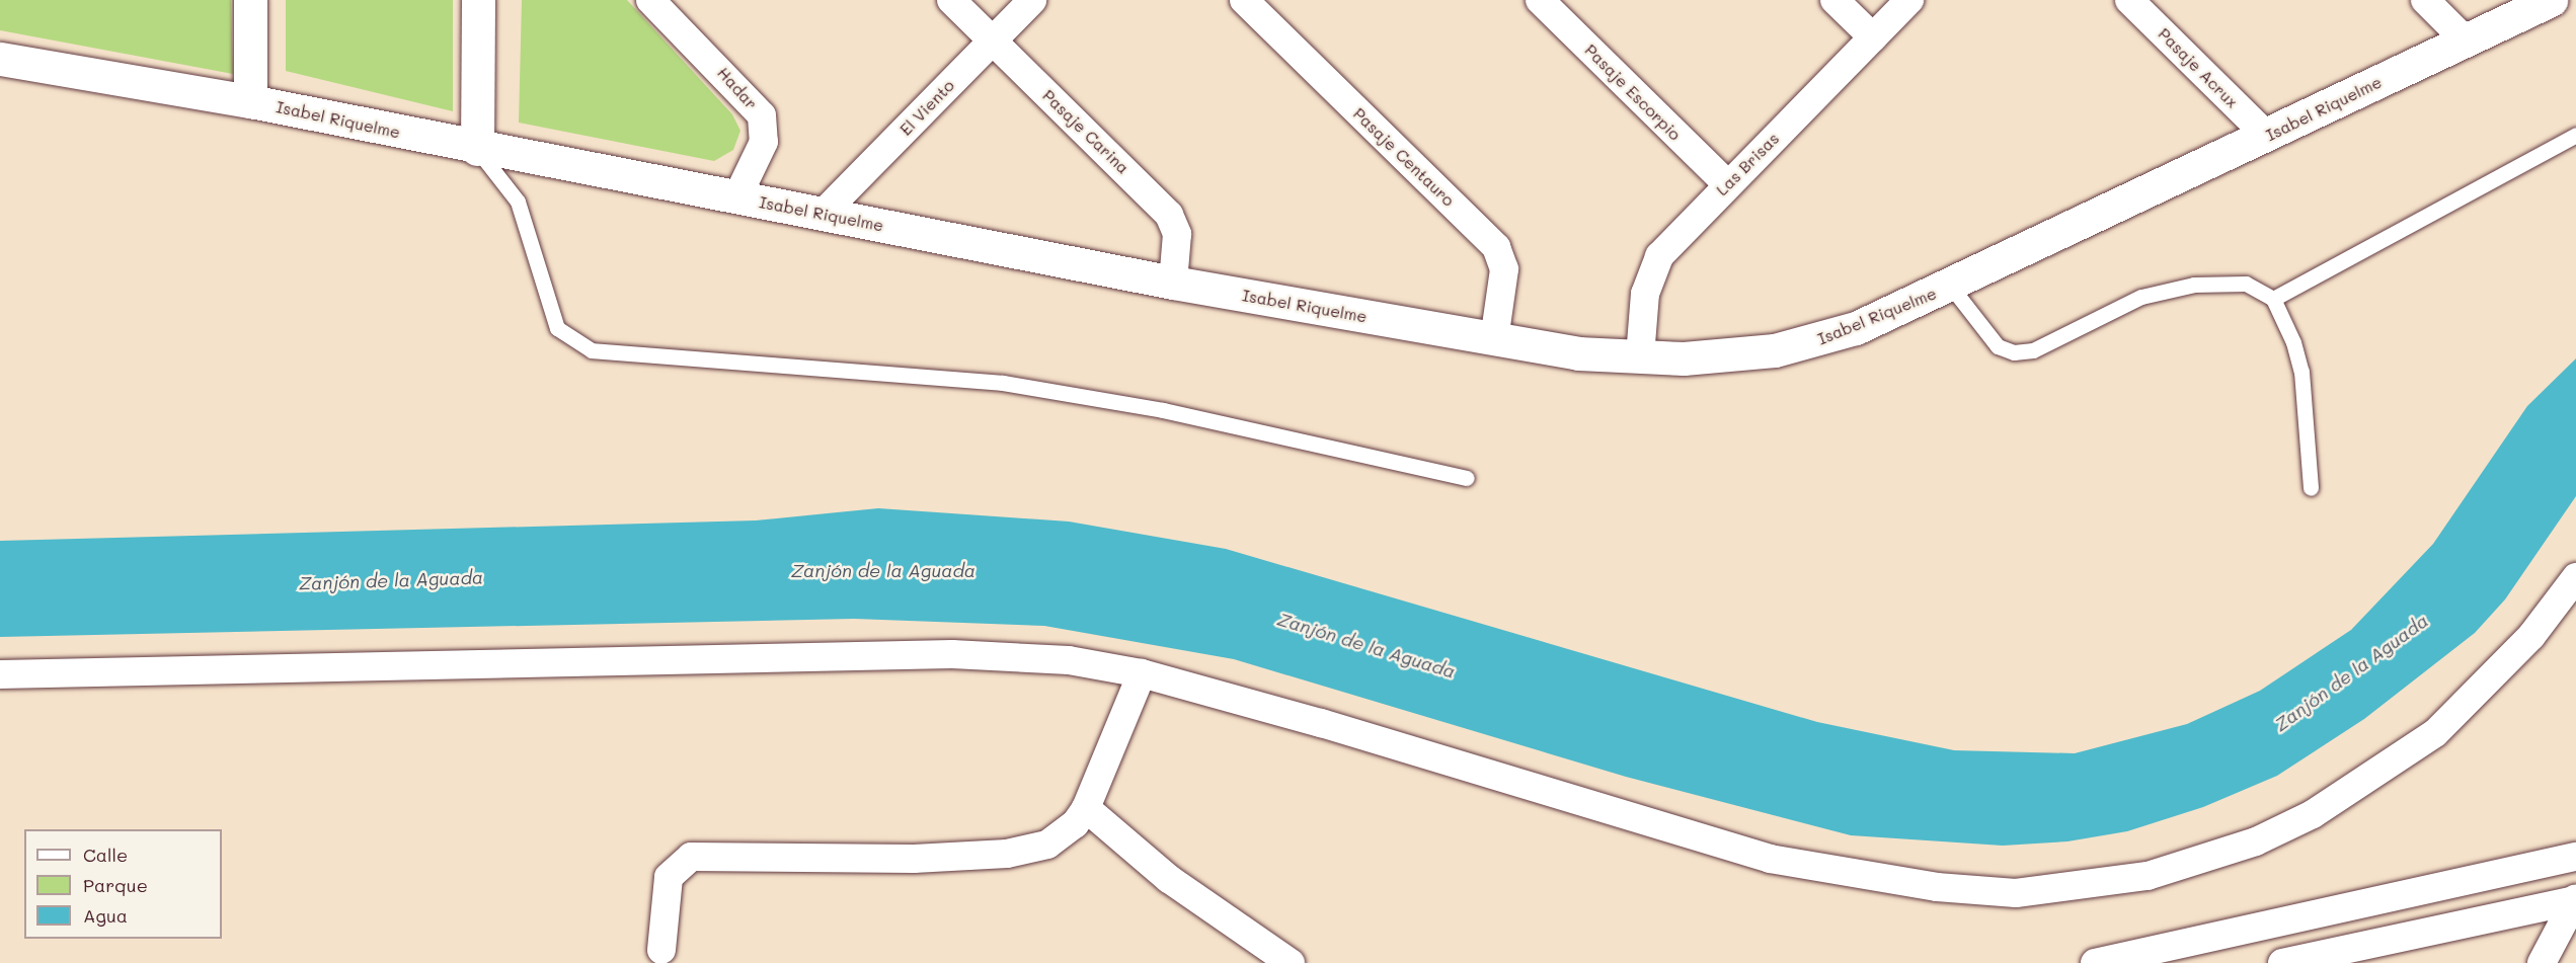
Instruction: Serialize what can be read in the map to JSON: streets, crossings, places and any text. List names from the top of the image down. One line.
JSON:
{"streets":{"street":["Pasaje Acrux","Hadar","Pasaje Escorpio","El Viento","Isabel Riquelme","Pasaje Carina","Pasaje Centauro","Las Brisas"]},"crossings":[["Pasaje Acrux","Isabel Riquelme"],["Hadar","Isabel Riquelme"],["Pasaje Escorpio","Las Brisas"],["El Viento","Isabel Riquelme"],["El Viento","Pasaje Carina"],["Isabel Riquelme","Pasaje Carina"],["Isabel Riquelme","Pasaje Centauro"],["Isabel Riquelme","Las Brisas"]],"water":["Zanjón de la Aguada"],"legend":["Calle","Parque","Agua"]}
